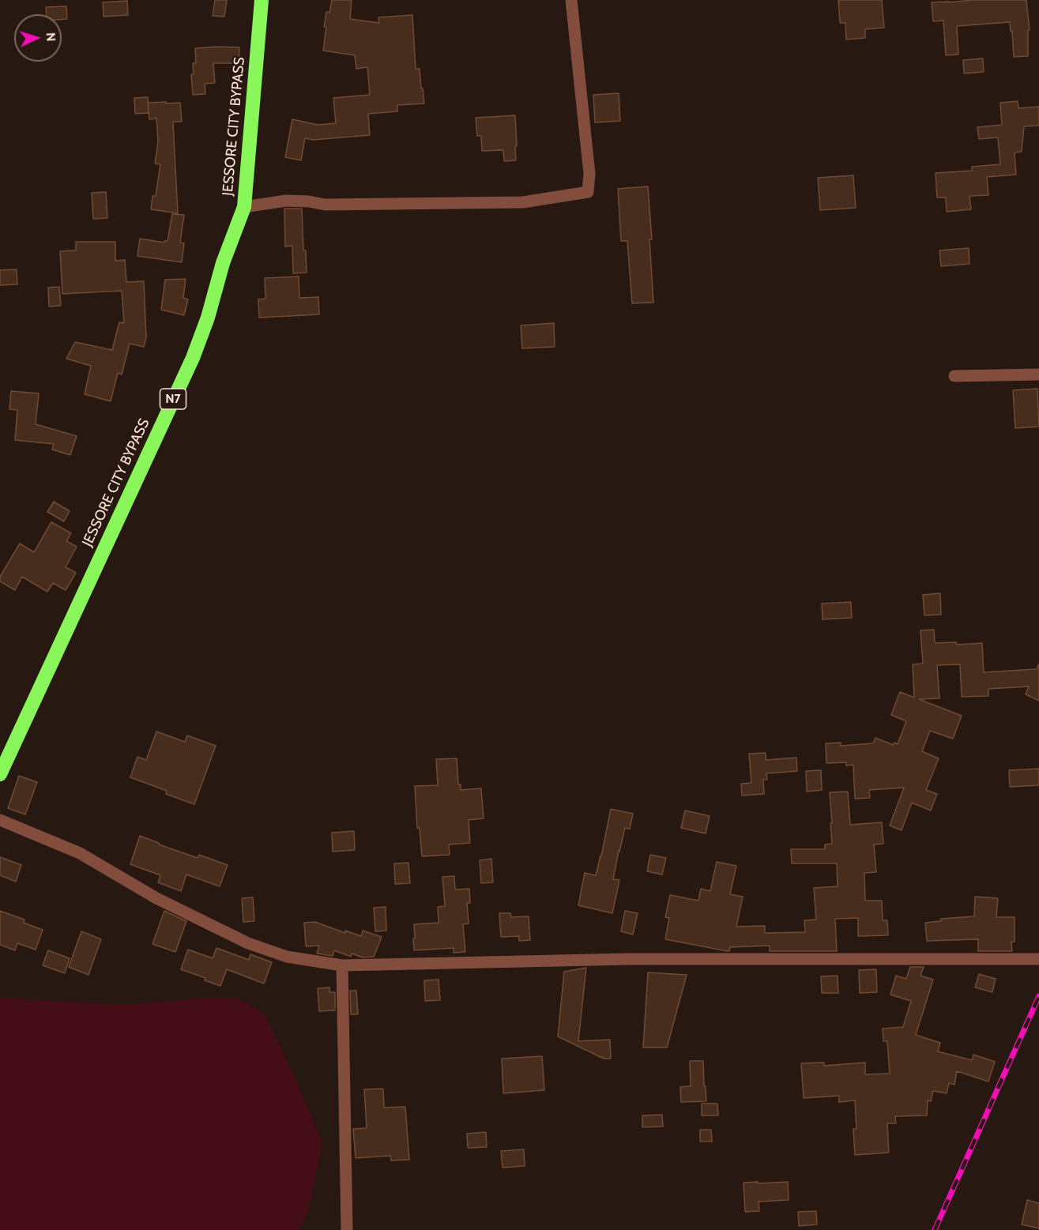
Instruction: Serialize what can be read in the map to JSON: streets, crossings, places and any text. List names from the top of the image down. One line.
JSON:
{"streets":{"highway":["JESSORE CITY BYPASS","N7"]},"north":"right"}
